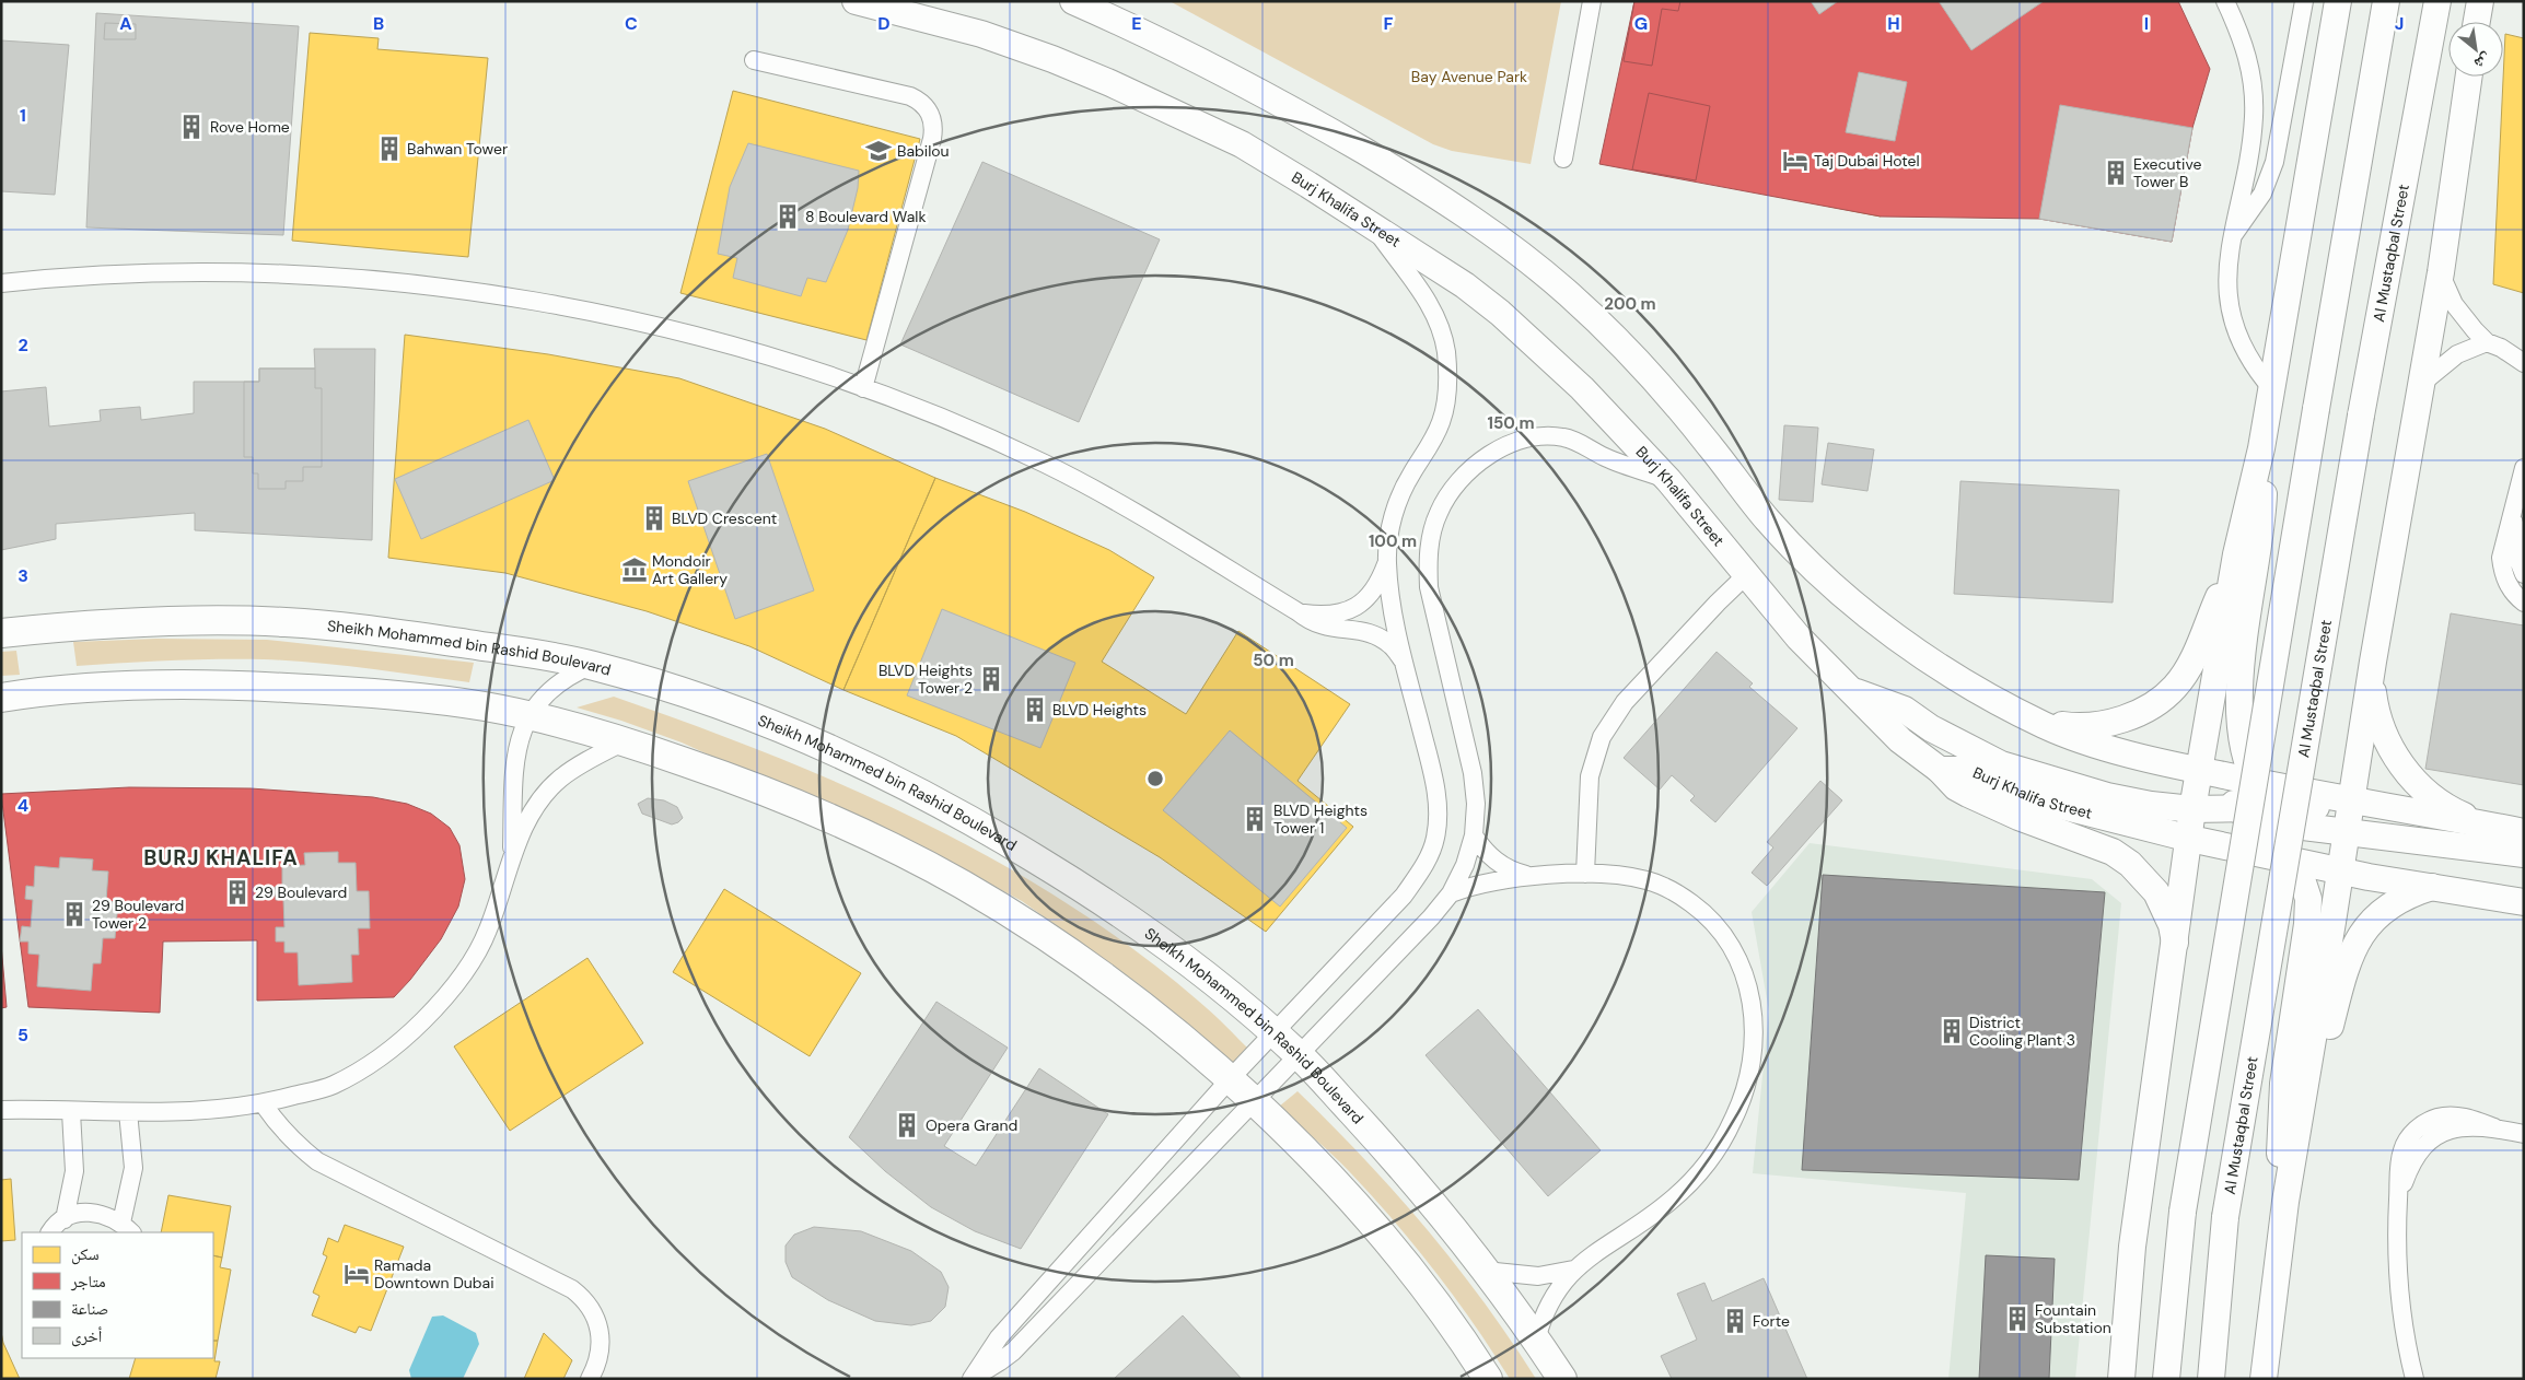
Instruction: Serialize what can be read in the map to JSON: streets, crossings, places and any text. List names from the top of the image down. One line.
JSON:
{"streets":{"main road":["Sheikh Mohammed bin Rashid Boulevard"],"street":["Burj Khalifa Street","Al Mustaqbal Street"]},"districts":["BURJ KHALIFA"],"parks":["Bay Avenue Park"],"places":{"building":["Rove Home","Bahwan Tower","Executive Tower B","8 Boulevard Walk","BLVD Crescent","BLVD Heights Tower 2","BLVD Heights","BLVD Heights Tower 1","29 Boulevard","29 Boulevard Tower 2","District Cooling Plant 3","Opera Grand","Fountain Substation","Forte"],"school or university":["Babilou"],"hotel":["Taj Dubai Hotel","Ramada Downtown Dubai"],"museum":["Mondoir Art Gallery"]},"legend":["سكن","متاجر","صناعة","أخرى"],"north":"bottom right","grid":{"columns":["A","B","C","D","E","F","G","H","I","J"],"rows":["1","2","3","4","5"]},"rings":["200 m","150 m","100 m","50 m"]}
